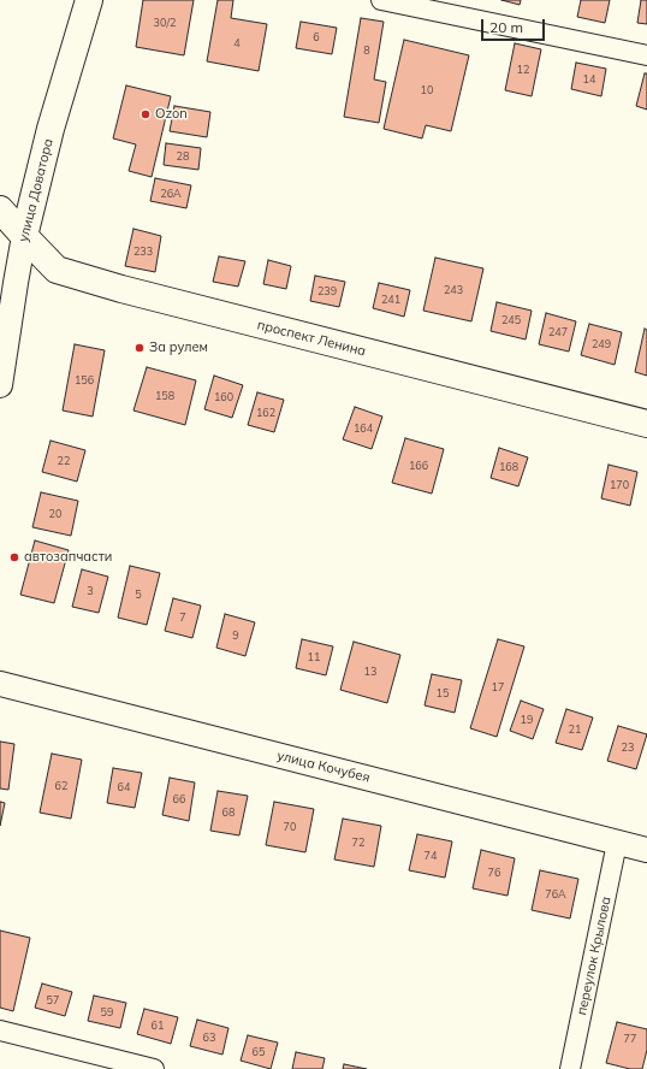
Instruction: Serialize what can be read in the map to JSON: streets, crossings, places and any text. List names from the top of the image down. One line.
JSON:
{"streets":{"main road":["улица Доватора","проспект Ленина"],"street":["улица Кочубея","переулок Крылова"]},"crossings":[["улица Доватора","проспект Ленина"],["улица Кочубея","переулок Крылова"]],"places":["Ozon","За рулем","автозапчасти"],"house_numbers":["30/2","6","4","8","12","14","10","28","26А","233","243","239","241","245","247","249","156","158","160","162","164","22","166","168","170","20","3","5","7","9","11","13","17","15","19","21","23","62","64","66","68","70","72","74","76","76А","57","59","61","63","77","65"],"scale_bar":"20 m"}
